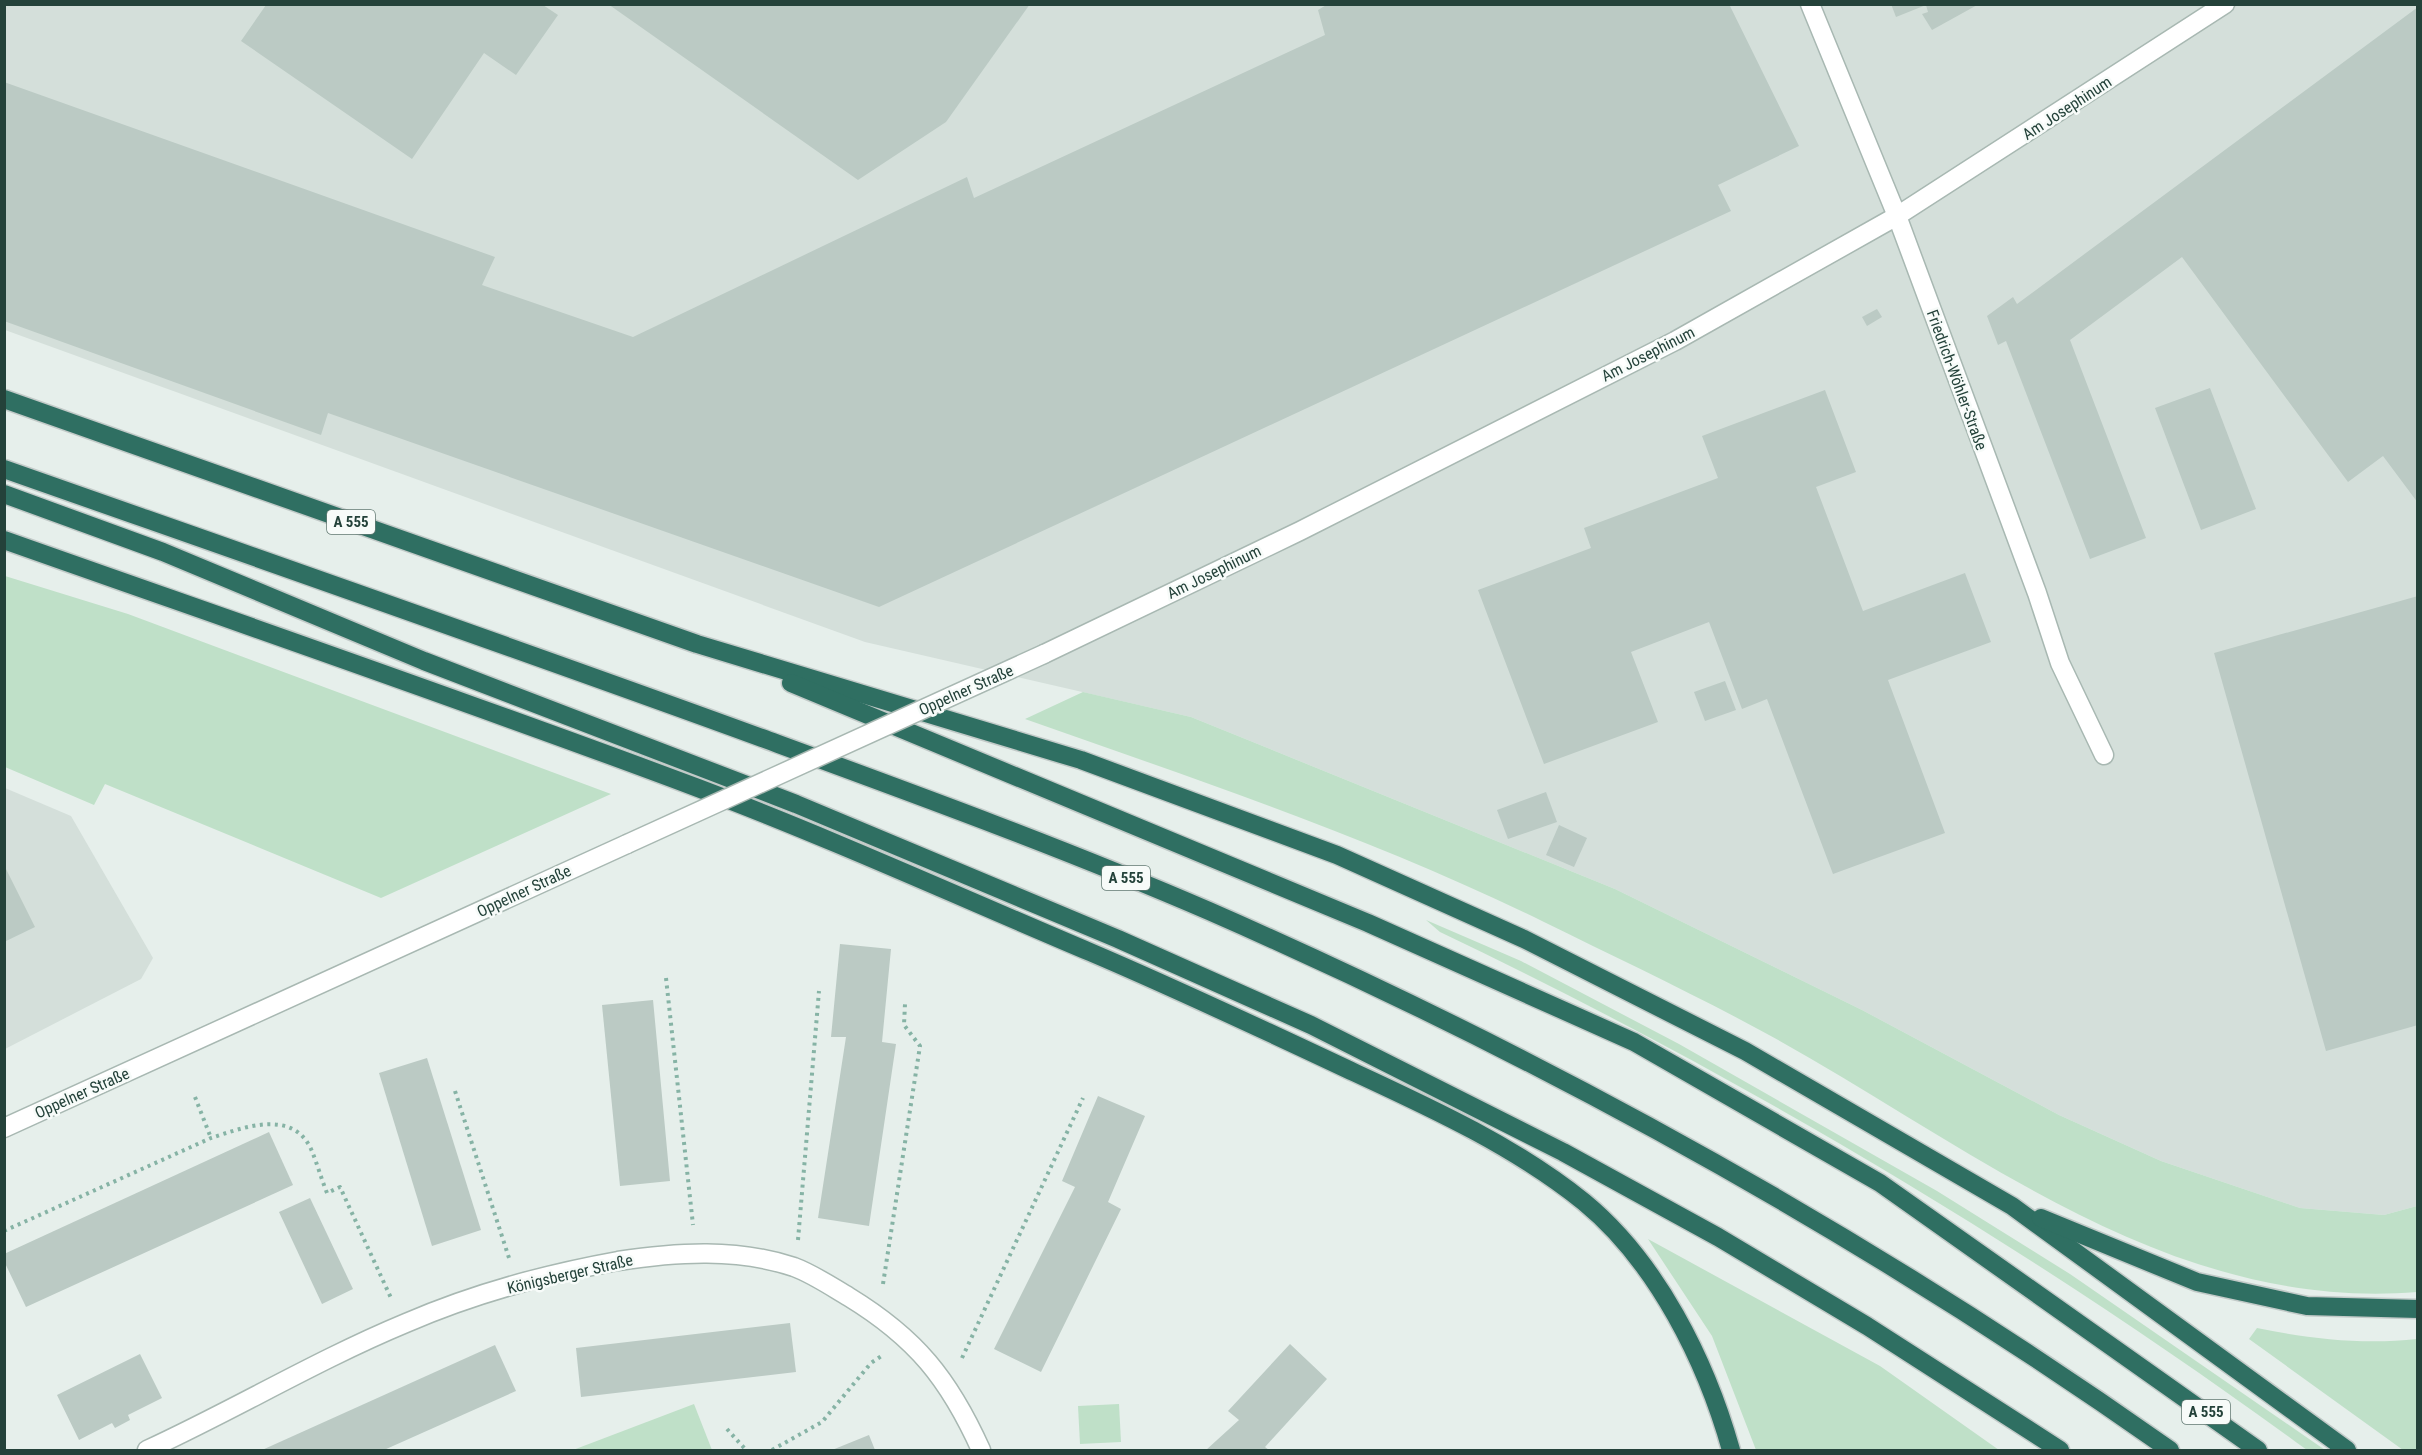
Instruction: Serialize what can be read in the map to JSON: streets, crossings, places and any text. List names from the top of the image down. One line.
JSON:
{"streets":{"highway":["A 555"],"street":["Am Josephinum","Friedrich-Wöhler-Straße","Oppelner Straße","Königsberger Straße"]},"crossings":[["Am Josephinum","Friedrich-Wöhler-Straße"],["Am Josephinum","Oppelner Straße"]]}
